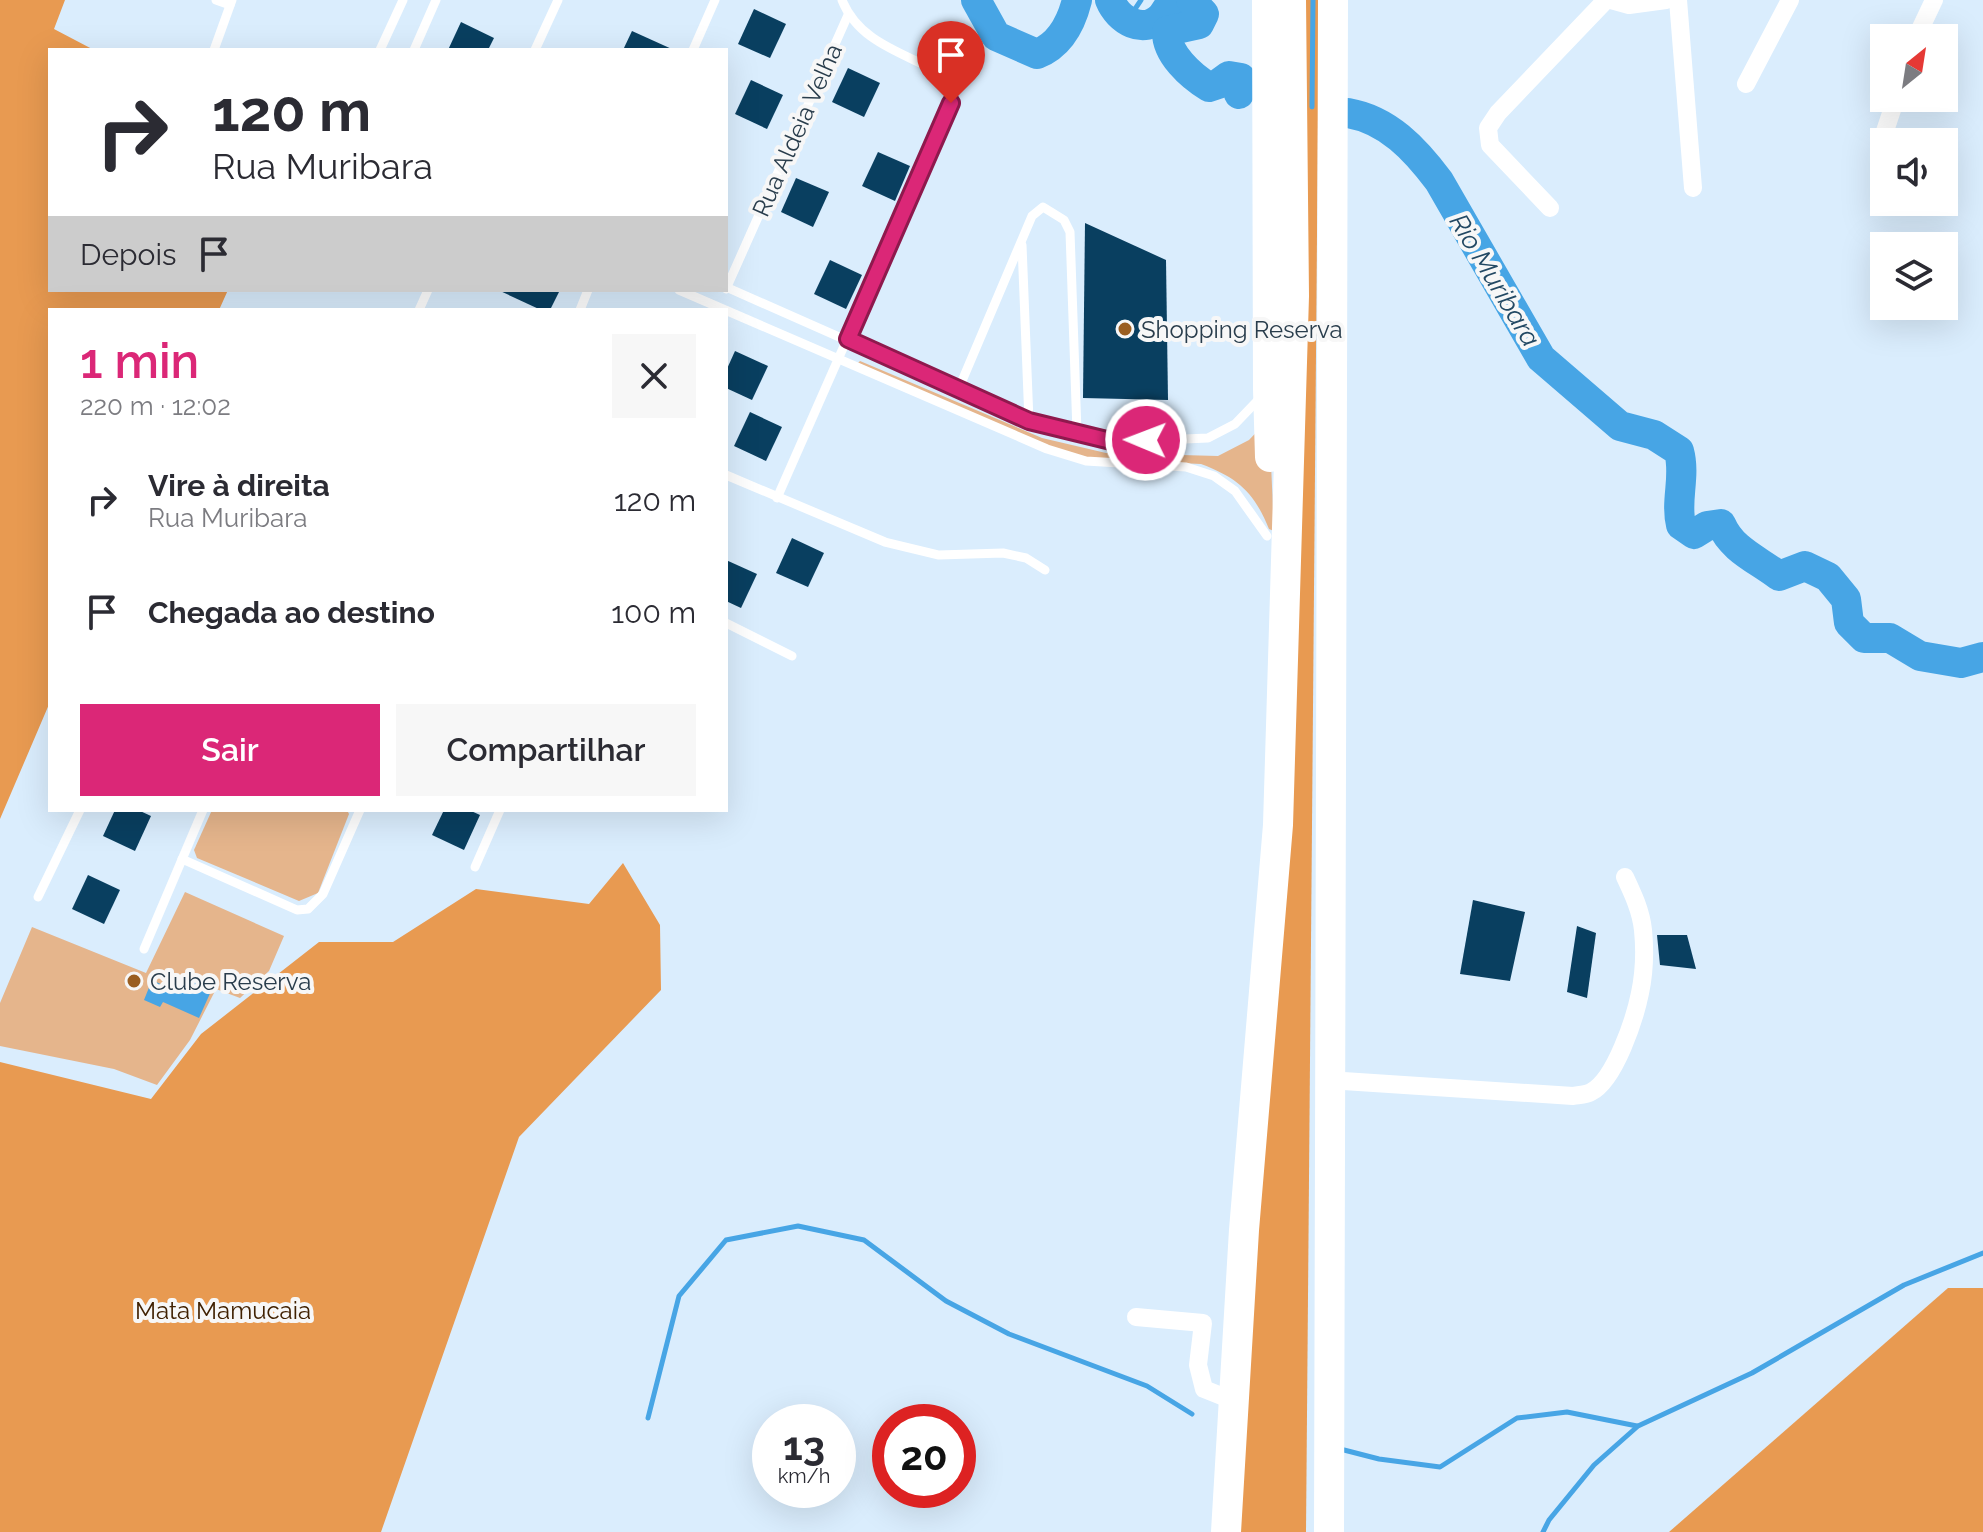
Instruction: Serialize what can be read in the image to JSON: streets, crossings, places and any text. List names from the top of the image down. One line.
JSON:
{"streets":{"lane":["Rua Aldeia Velha"]},"water":["Rio Muribara"],"parks":["Mata Mamucaia"],"places":["Shopping Reserva","Clube Reserva"],"north":"top right","page":{"turn":["120 m","Rua Muribara"],"then":"Depois","heading":["1 min","220 m · 12:02"],"list":[{"name":"Vire à direita","note":"Rua Muribara","value":"120 m"},{"name":"Chegada ao destino","value":"100 m"}],"buttons":["Sair","Compartilhar"],"speed":"13 km/h","limit":"20"}}
